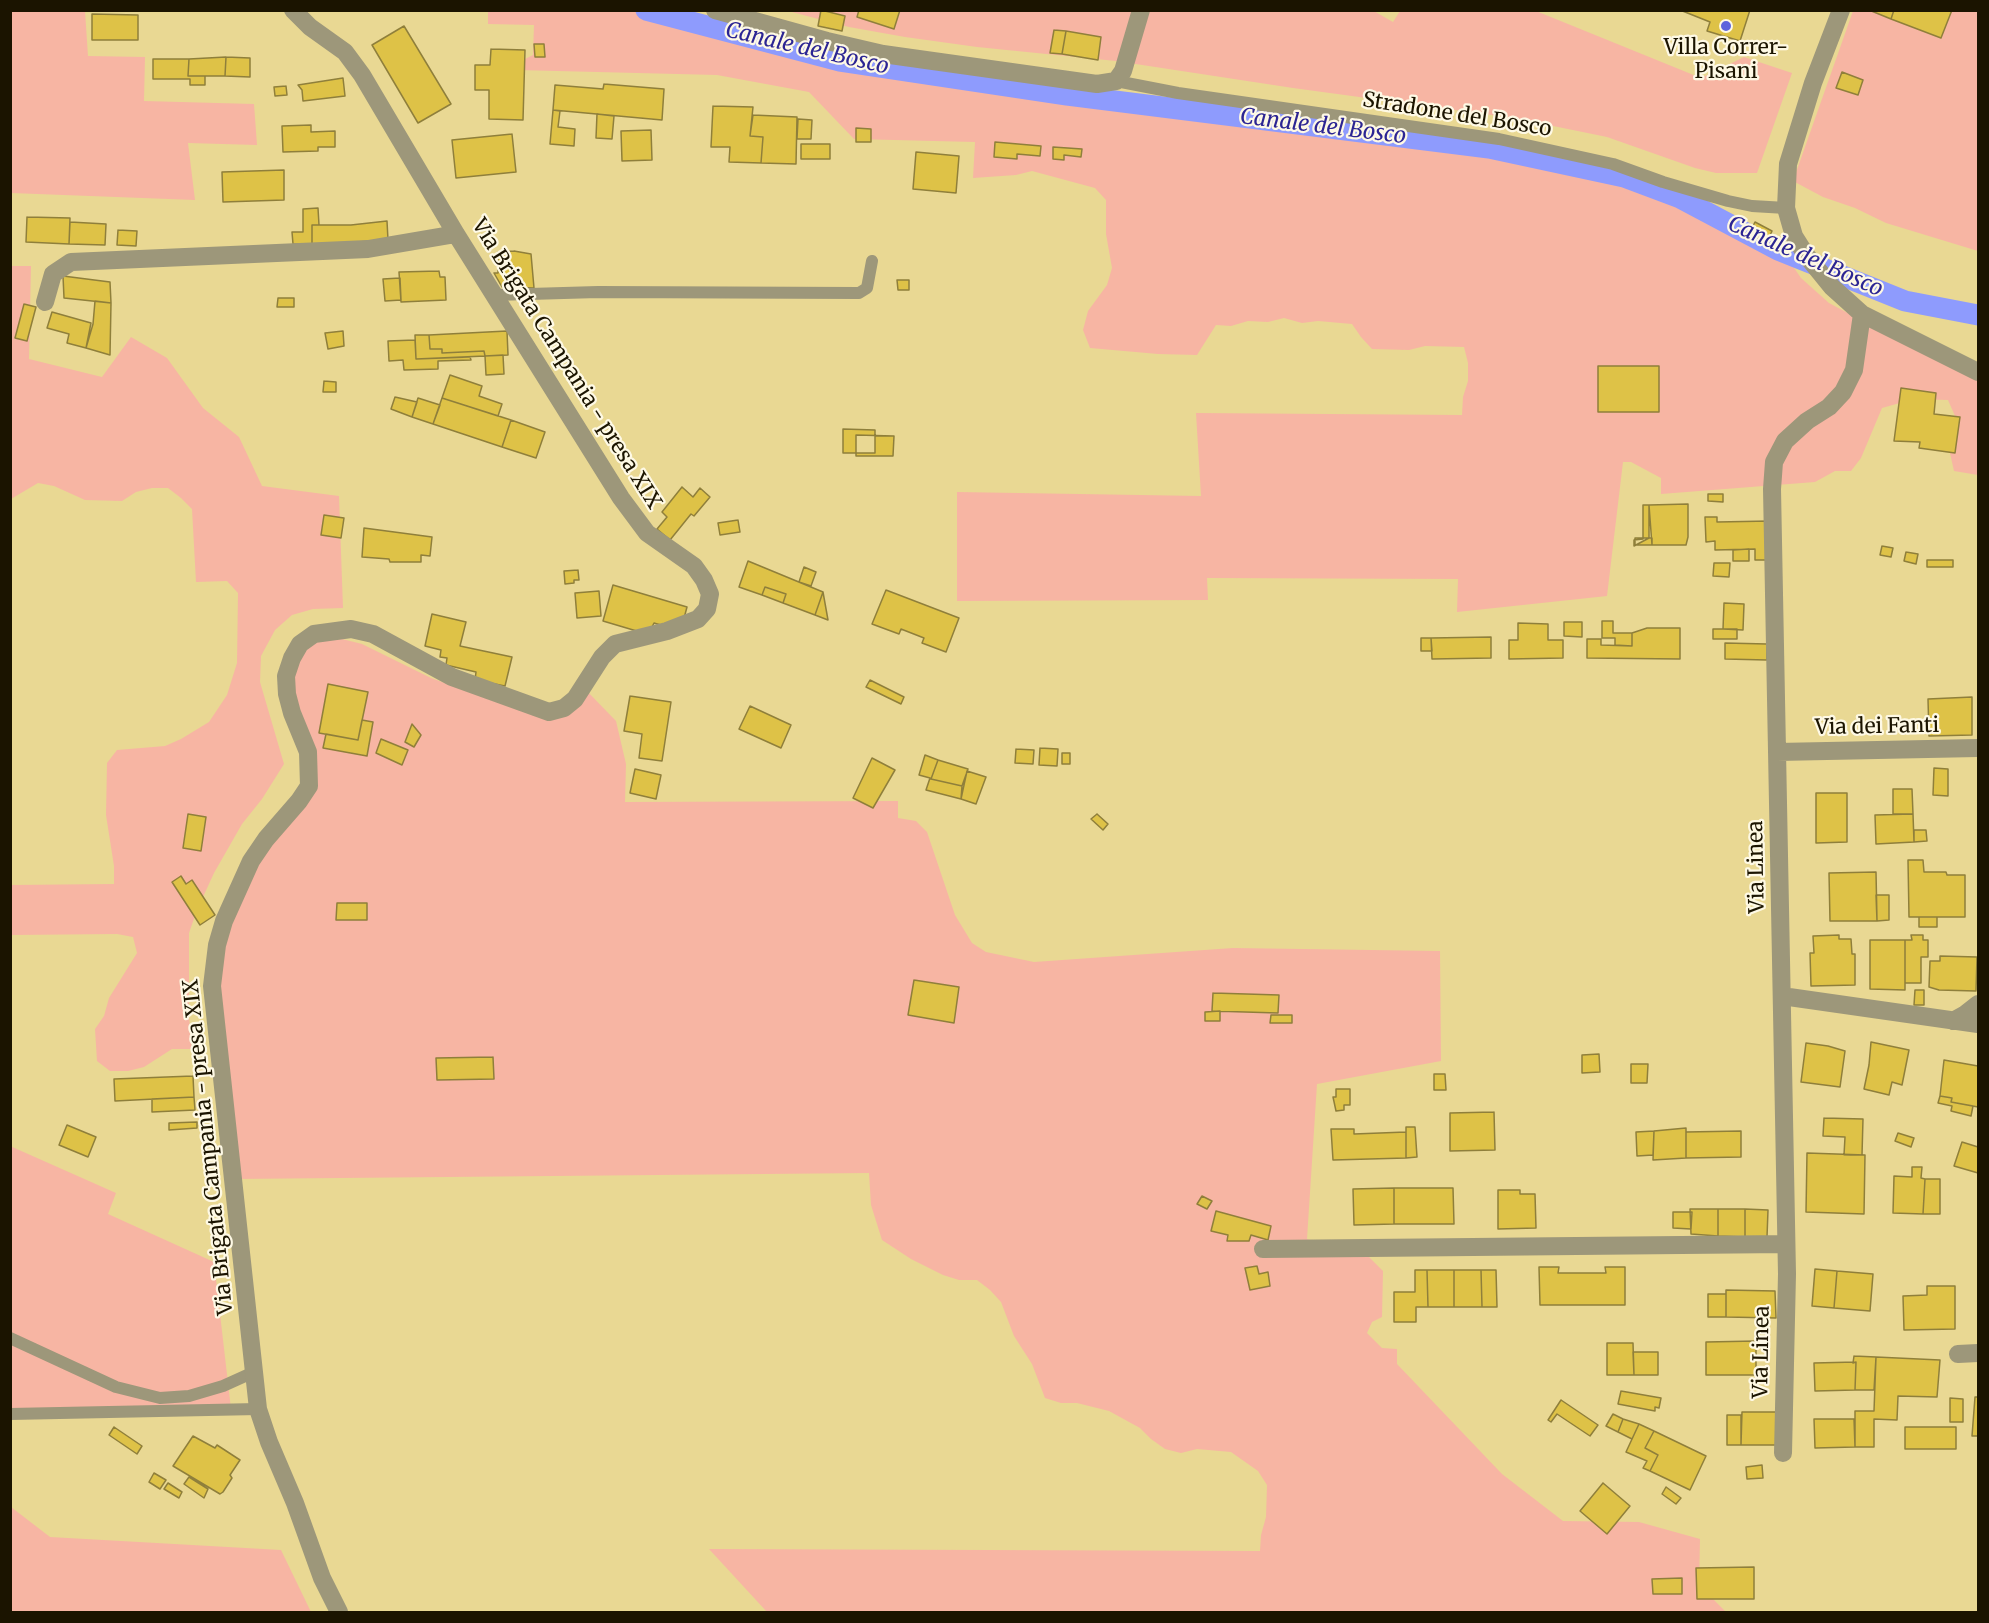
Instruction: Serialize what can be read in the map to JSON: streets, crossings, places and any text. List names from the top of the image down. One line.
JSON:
{"streets":{"street":["Via Brigata Campania - presa XIX","Via dei Fanti","Via Linea"],"lane":["Stradone del Bosco"]},"crossings":[["Via dei Fanti","Via Linea"]],"water":["Canale del Bosco"],"places":["Villa Correr- Pisani"]}
